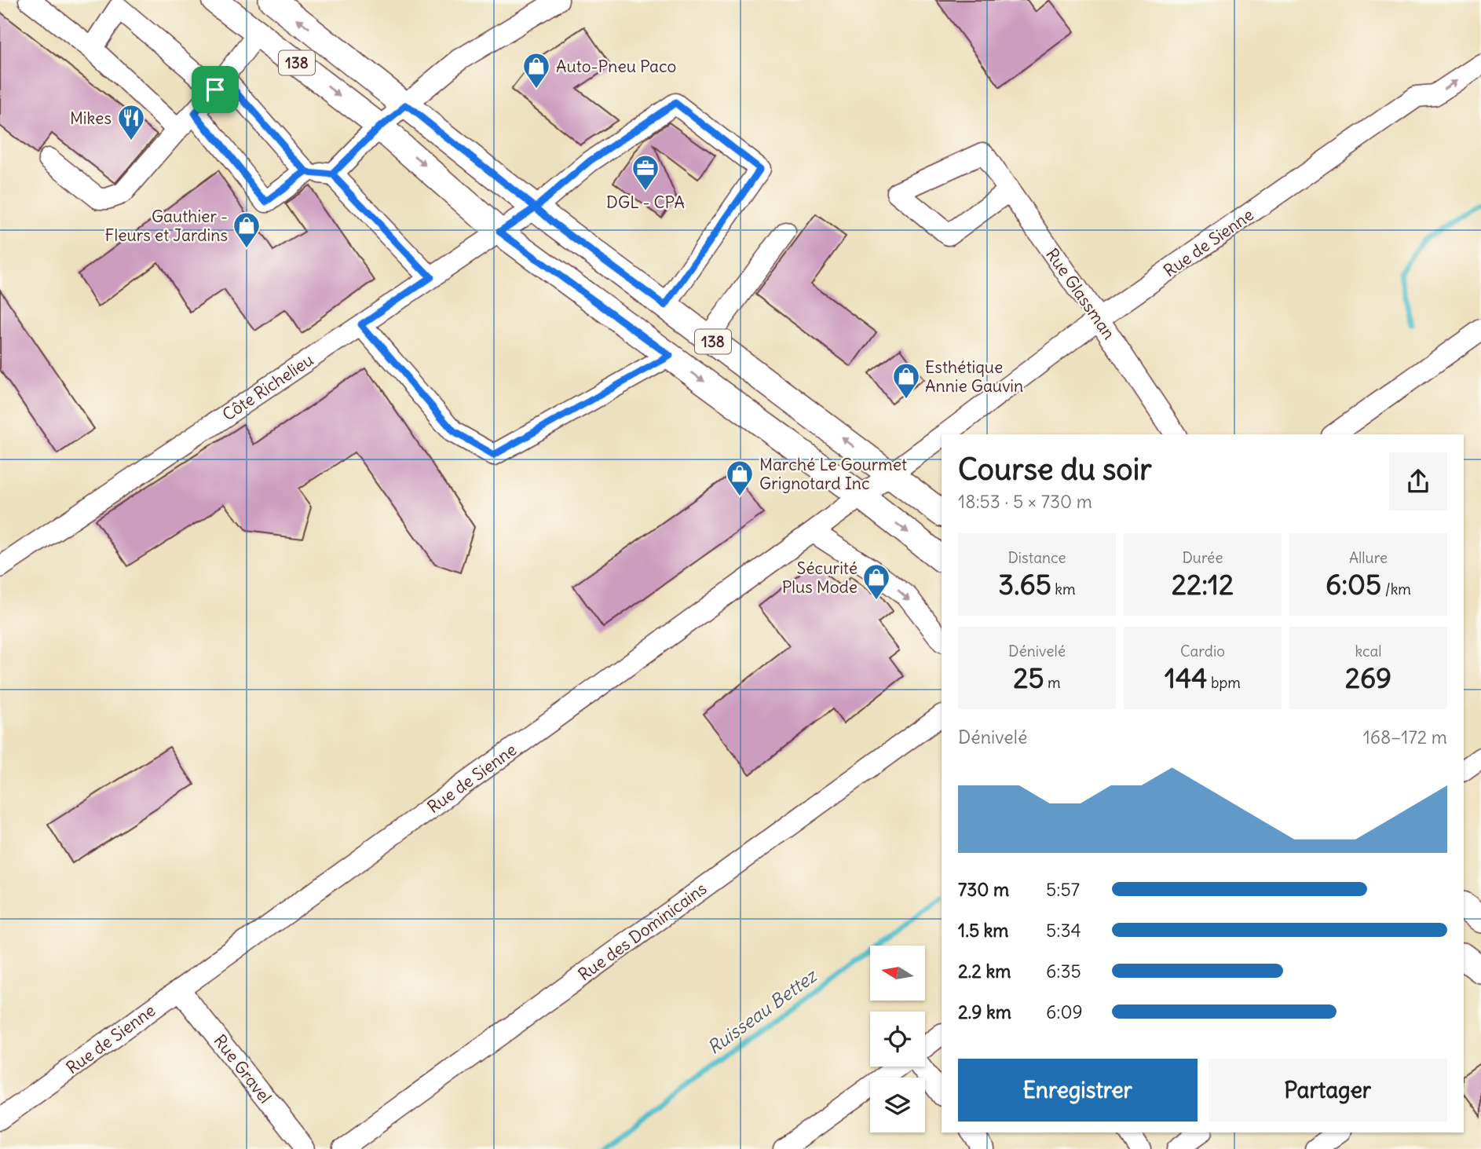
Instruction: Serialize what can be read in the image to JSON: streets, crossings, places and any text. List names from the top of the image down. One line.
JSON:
{"streets":{"main road":["138"],"street":["Rue de Sienne","Rue Glassman","Côte Richelieu","Rue des Dominicains","Rue Gravel"]},"crossings":[["138","Rue de Sienne"],["138","Côte Richelieu"],["Rue de Sienne","Rue Glassman"],["Rue de Sienne","Rue Gravel"]],"water":["Ruisseau Bettez"],"places":{"shop":["Auto-Pneu Paco","Gauthier - Fleurs et Jardins","Esthétique Annie Gauvin","Marché Le Gourmet Grignotard Inc","Sécurité Plus Mode"],"restaurant":["Mikes"],"office":["DGL - CPA"]},"north":"left","page":{"heading":["Course du soir","18:53 · 5 × 730 m"],"stats":[["Distance","3.65 km"],["Durée","22:12"],["Allure","6:05 /km"],["Dénivelé","25 m"],["Cardio","144 bpm"],["kcal","269"]],"chart":["Dénivelé","168–172 m"],"list":[{"name":"730 m","note":"5:57"},{"name":"1.5 km","note":"5:34"},{"name":"2.2 km","note":"6:35"},{"name":"2.9 km","note":"6:09"}],"buttons":["Enregistrer","Partager"]}}
